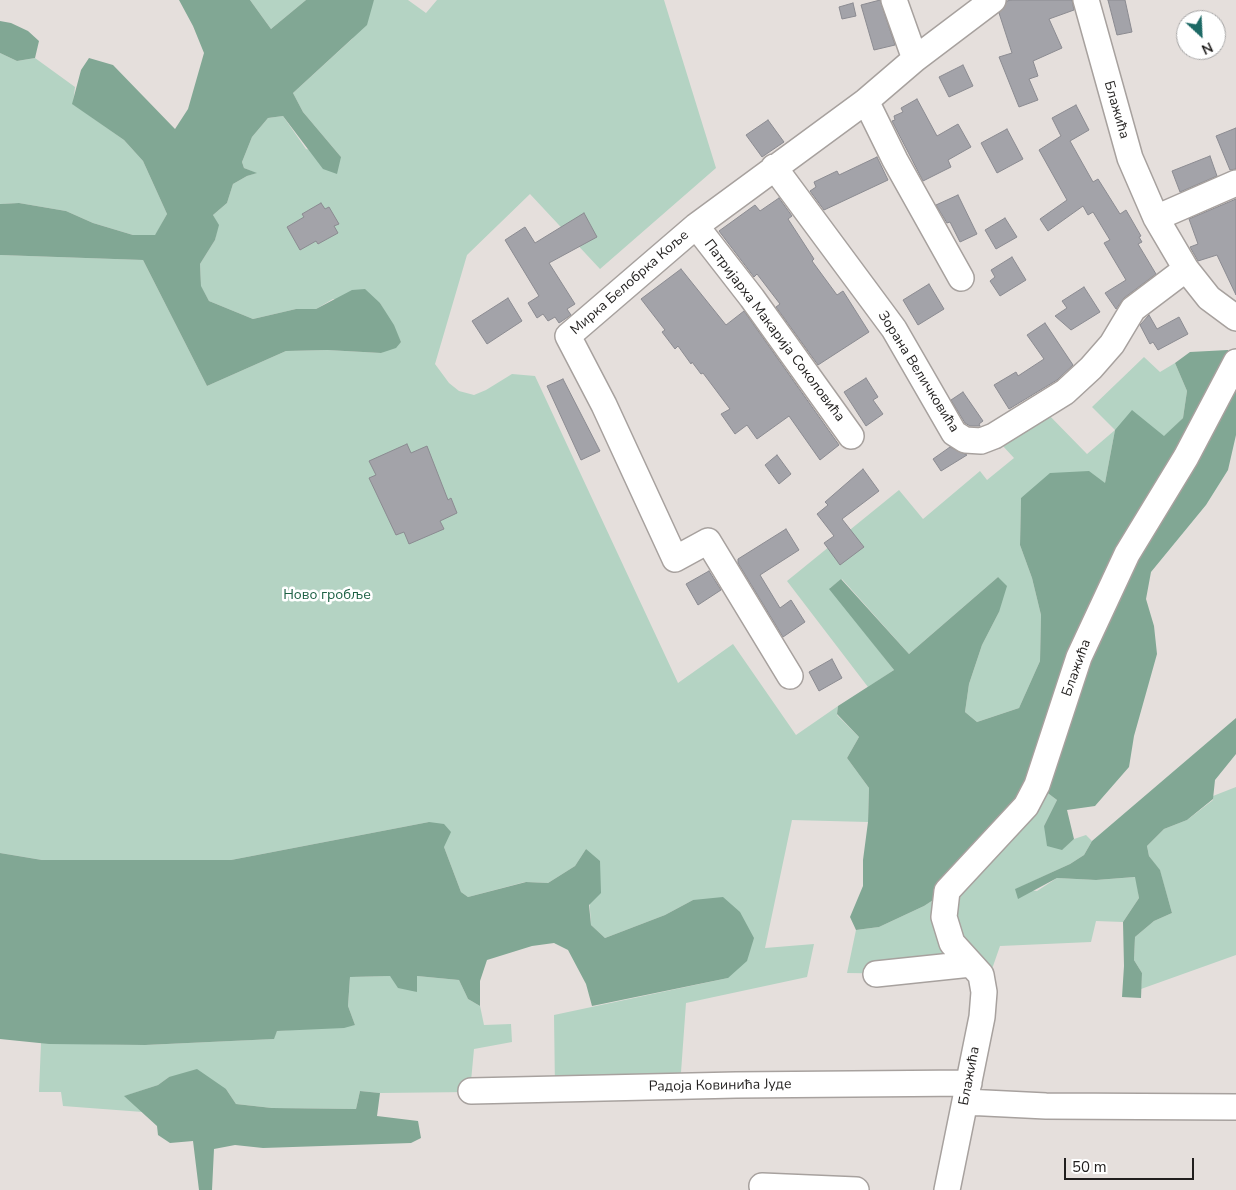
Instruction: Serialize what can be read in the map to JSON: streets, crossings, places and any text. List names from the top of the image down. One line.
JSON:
{"streets":{"street":["Блажића","Мирка Белобрка Коље","Патријарха Макарија Соколовића","Зорана Величковића","Радоја Ковинића Јуде"]},"crossings":[["Блажића","Зорана Величковића"],["Блажића","Радоја Ковинића Јуде"],["Мирка Белобрка Коље","Патријарха Макарија Соколовића"],["Мирка Белобрка Коље","Зорана Величковића"]],"parks":["Ново гробље"],"scale_bar":"50 m","north":"bottom right"}
